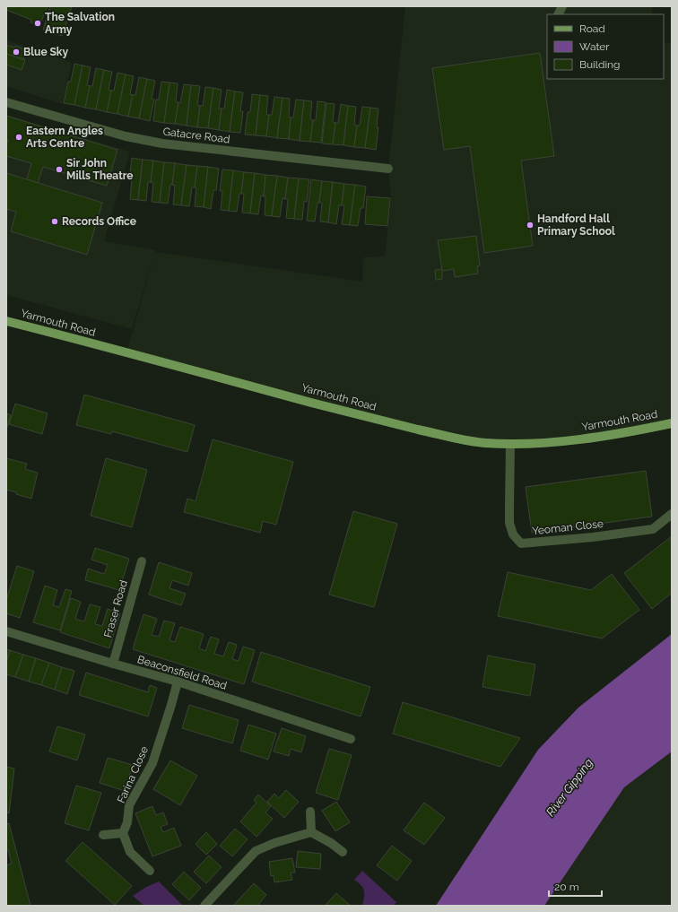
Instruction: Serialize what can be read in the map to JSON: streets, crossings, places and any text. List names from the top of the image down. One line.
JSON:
{"streets":{"main road":["Yarmouth Road"],"street":["Gatacre Road","Yeoman Close","Fraser Road","Beaconsfield Road","Farina Close"]},"crossings":[["Yarmouth Road","Yeoman Close"],["Fraser Road","Beaconsfield Road"],["Beaconsfield Road","Farina Close"]],"water":["River Gipping"],"places":["The Salvation Army","Blue Sky","Eastern Angles Arts Centre","Sir John Mills Theatre","Records Office","Handford Hall Primary School"],"legend":["Road","Water","Building"],"scale_bar":"20 m"}
